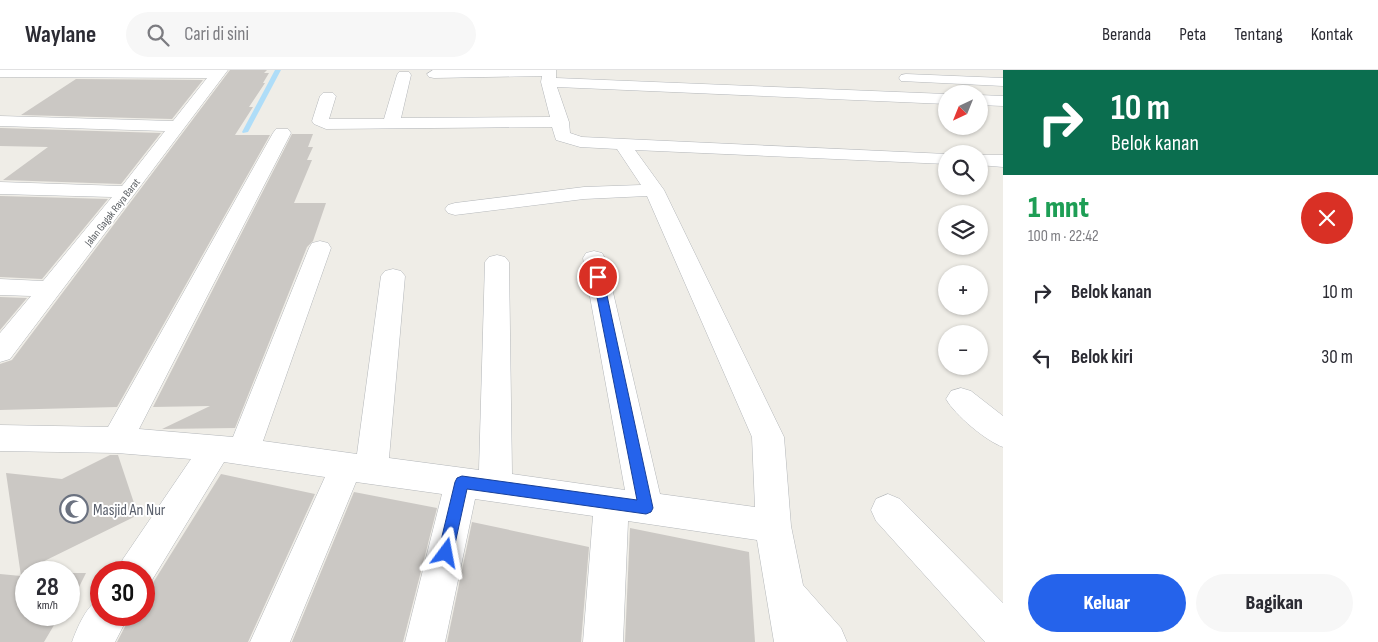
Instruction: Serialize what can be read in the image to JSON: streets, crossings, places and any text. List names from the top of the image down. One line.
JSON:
{"streets":{"street":["Jalan Gagak Raya Barat"]},"places":{"mosque":["Masjid An Nur"]},"north":"bottom left","page":{"header":"Waylane","search":"Cari di sini","nav":["Beranda","Peta","Tentang","Kontak"],"turn":["10 m","Belok kanan"],"map_buttons":["+","−"],"heading":["1 mnt","100 m · 22:42"],"list":[{"name":"Belok kanan","value":"10 m"},{"name":"Belok kiri","value":"30 m"}],"speed":"28 km/h","limit":"30","buttons":["Keluar","Bagikan"]}}
